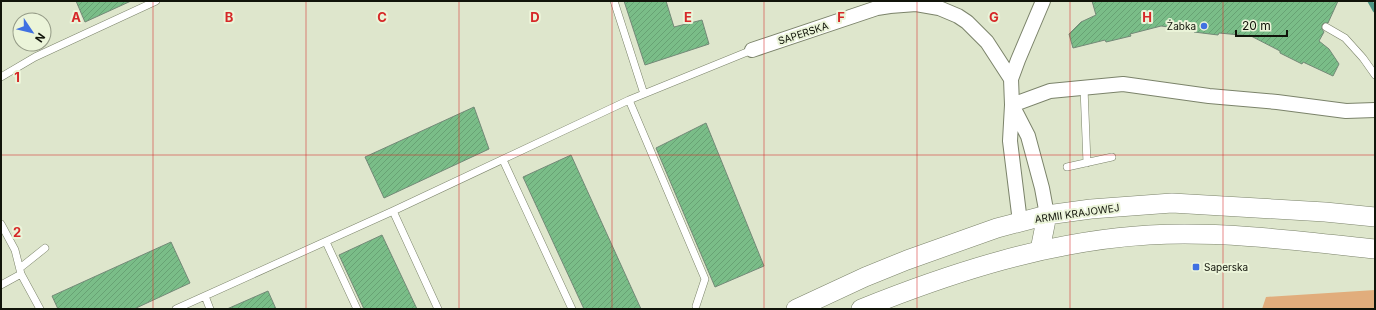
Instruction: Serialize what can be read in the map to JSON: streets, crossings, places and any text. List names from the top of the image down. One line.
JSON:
{"streets":{"main road":["ARMII KRAJOWEJ"],"street":["SAPERSKA"]},"places":{"other":["Żabka"],"transit":["Saperska"]},"scale_bar":"20 m","north":"bottom right","grid":{"columns":["A","B","C","D","E","F","G","H"],"rows":["1","2"]}}
